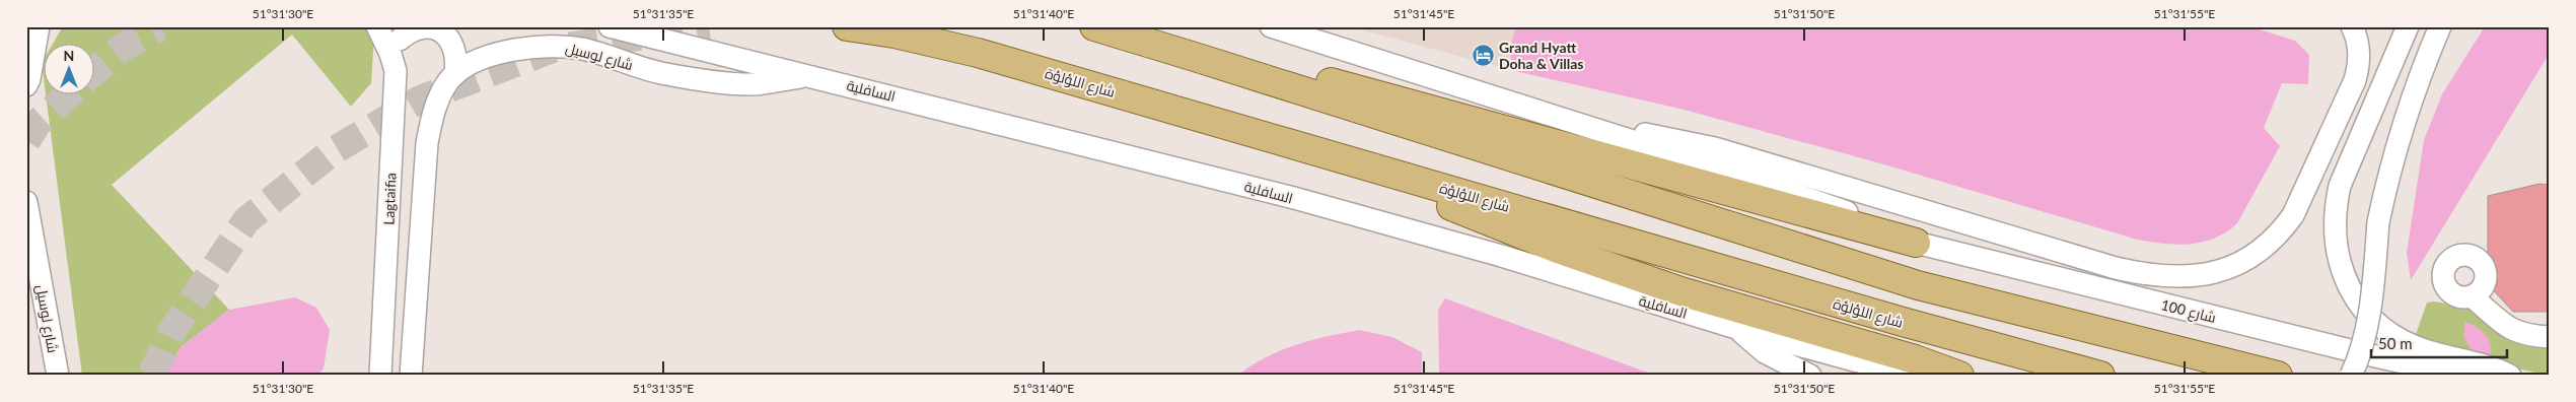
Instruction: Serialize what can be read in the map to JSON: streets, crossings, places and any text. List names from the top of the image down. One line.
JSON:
{"streets":{"main road":["شارع اللؤلؤة"],"street":["شارع لوسيل","السافلية","Lagtaifia","شارع 100"]},"crossings":[["شارع لوسيل","السافلية"]],"places":{"hotel":["Grand Hyatt Doha & Villas"]},"scale_bar":"50 m","north":"top","coordinates":["51°31'30\"E","51°31'35\"E","51°31'40\"E","51°31'45\"E","51°31'50\"E","51°31'55\"E"]}
